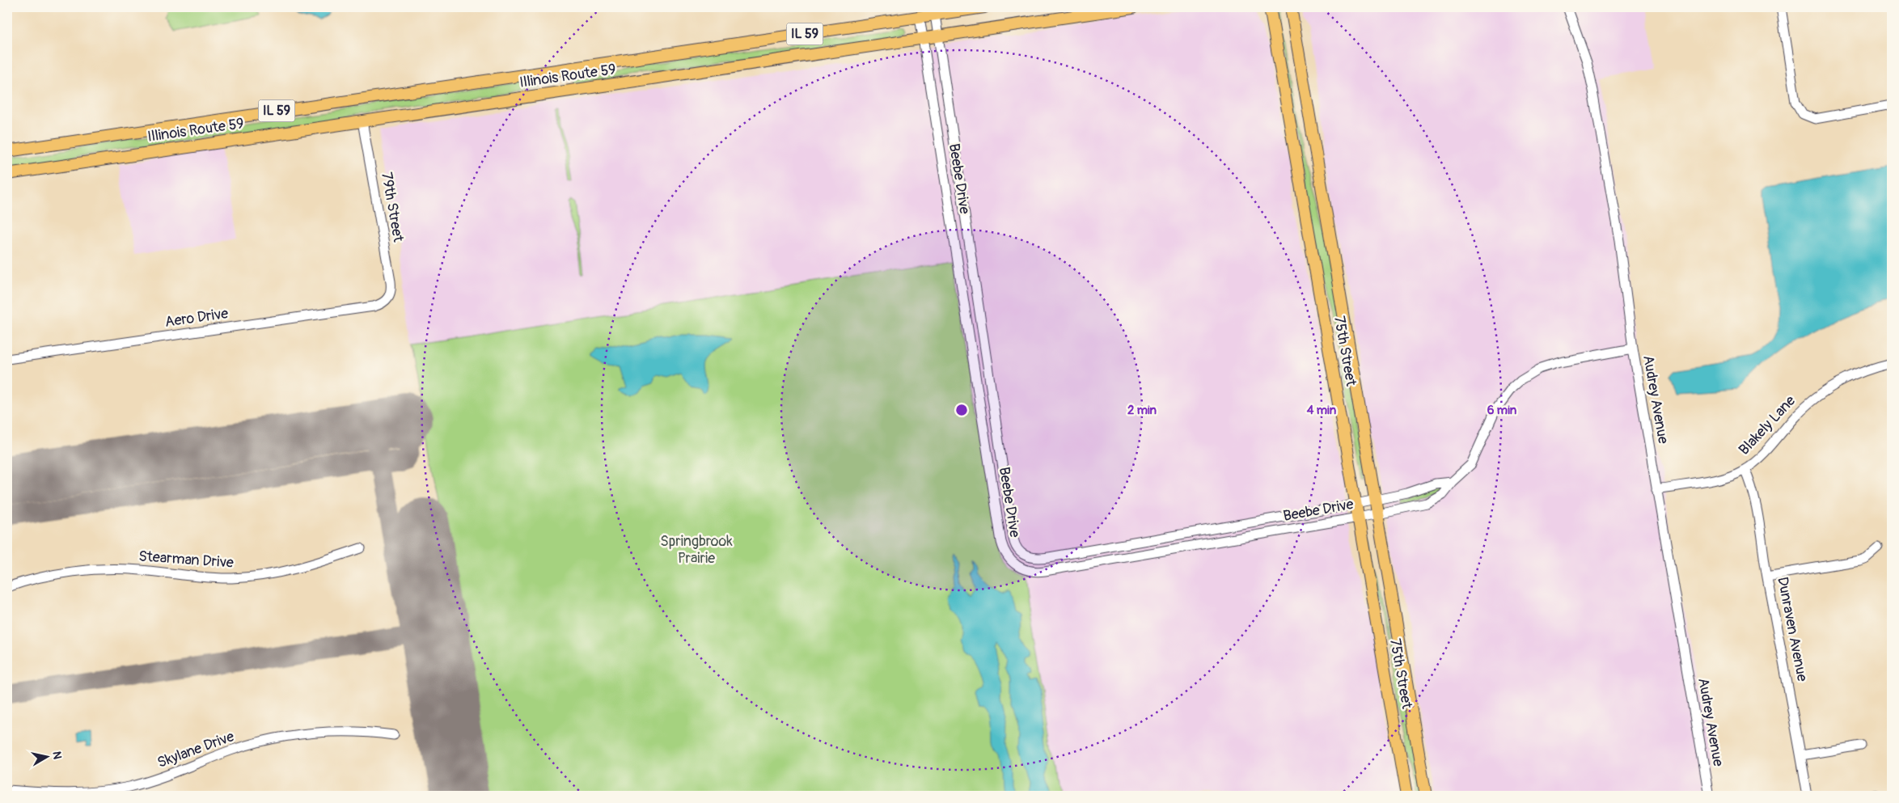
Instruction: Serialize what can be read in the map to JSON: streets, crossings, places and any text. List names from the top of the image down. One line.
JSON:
{"streets":{"main road":["IL 59","Illinois Route 59","75th Street"],"street":["Beebe Drive","79th Street","Aero Drive","Audrey Avenue","Blakely Lane","Stearman Drive","Dunraven Avenue","Skylane Drive"]},"crossings":[["Illinois Route 59","Beebe Drive"],["Illinois Route 59","79th Street"],["Beebe Drive","75th Street"],["Beebe Drive","Audrey Avenue"],["79th Street","Aero Drive"],["Audrey Avenue","Blakely Lane"],["Blakely Lane","Dunraven Avenue"]],"parks":["Springbrook Prairie"],"north":"right","rings":["2 min","4 min","6 min"]}
